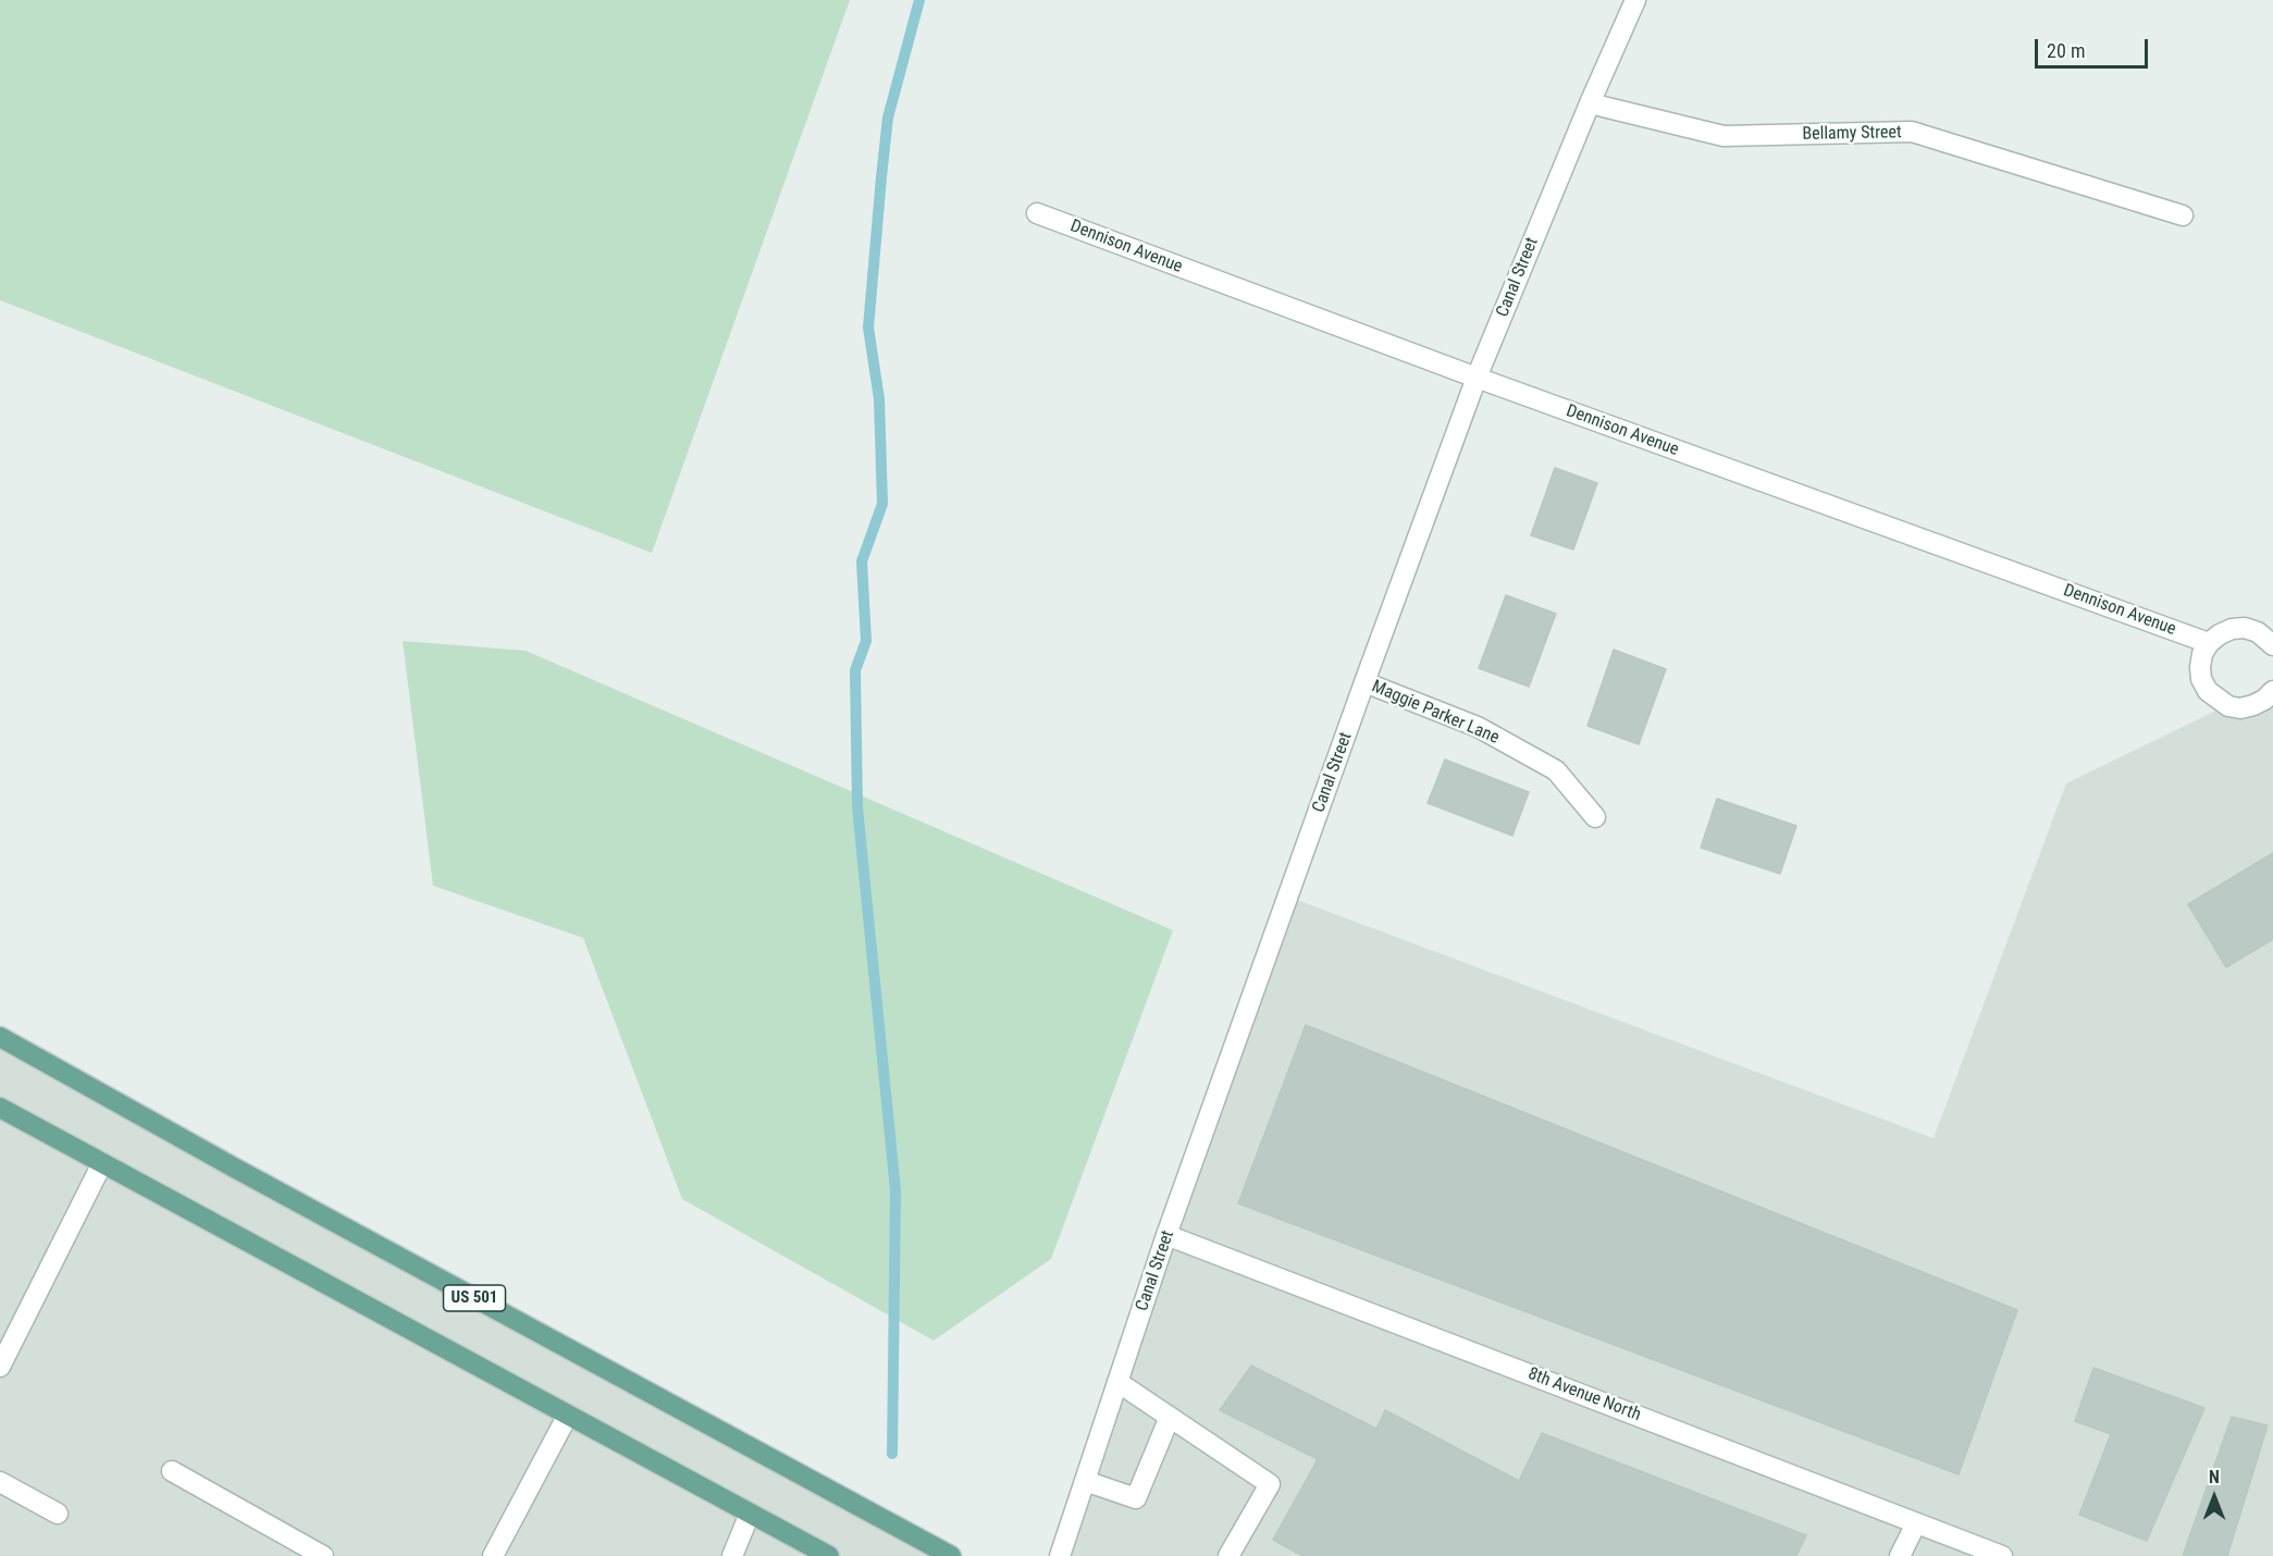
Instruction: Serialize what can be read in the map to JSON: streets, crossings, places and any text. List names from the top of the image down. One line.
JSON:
{"streets":{"main road":["US 501"],"street":["Bellamy Street","Dennison Avenue","Canal Street","Maggie Parker Lane","8th Avenue North"]},"crossings":[["Bellamy Street","Canal Street"],["Dennison Avenue","Canal Street"],["Canal Street","Maggie Parker Lane"],["Canal Street","8th Avenue North"]],"scale_bar":"20 m","north":"top"}
